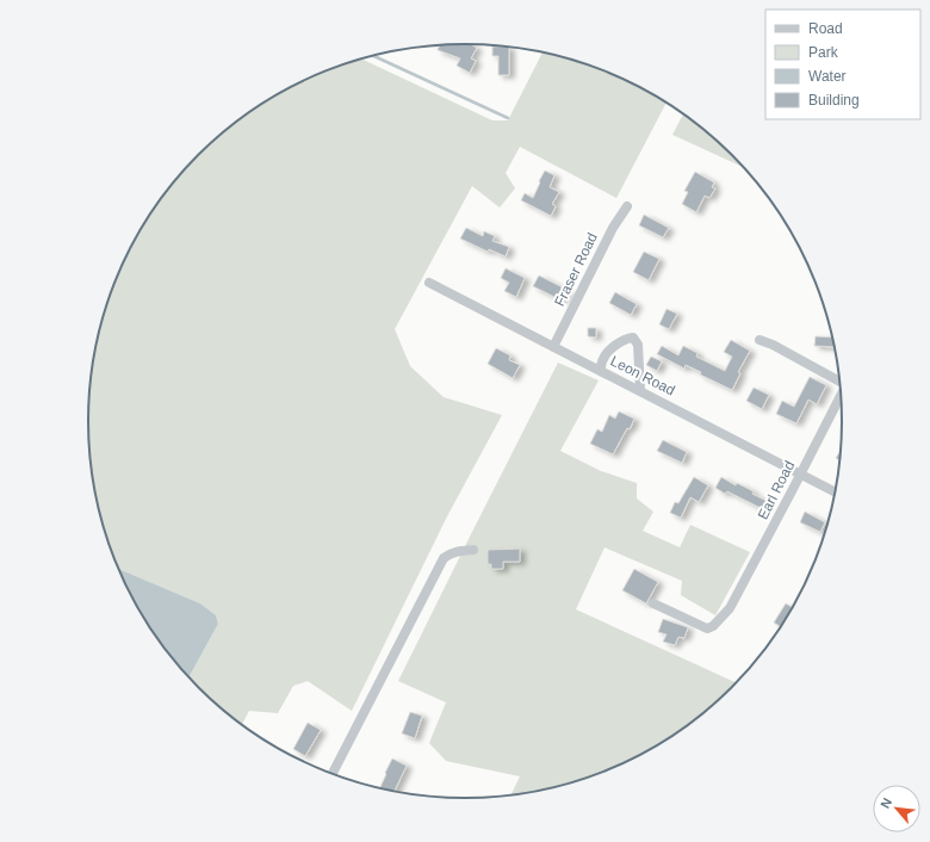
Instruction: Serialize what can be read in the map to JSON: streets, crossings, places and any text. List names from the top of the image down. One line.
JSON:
{"streets":{"street":["Fraser Road","Leon Road","Earl Road"]},"crossings":[["Fraser Road","Leon Road"],["Leon Road","Earl Road"]],"legend":["Road","Park","Water","Building"],"north":"top left"}
